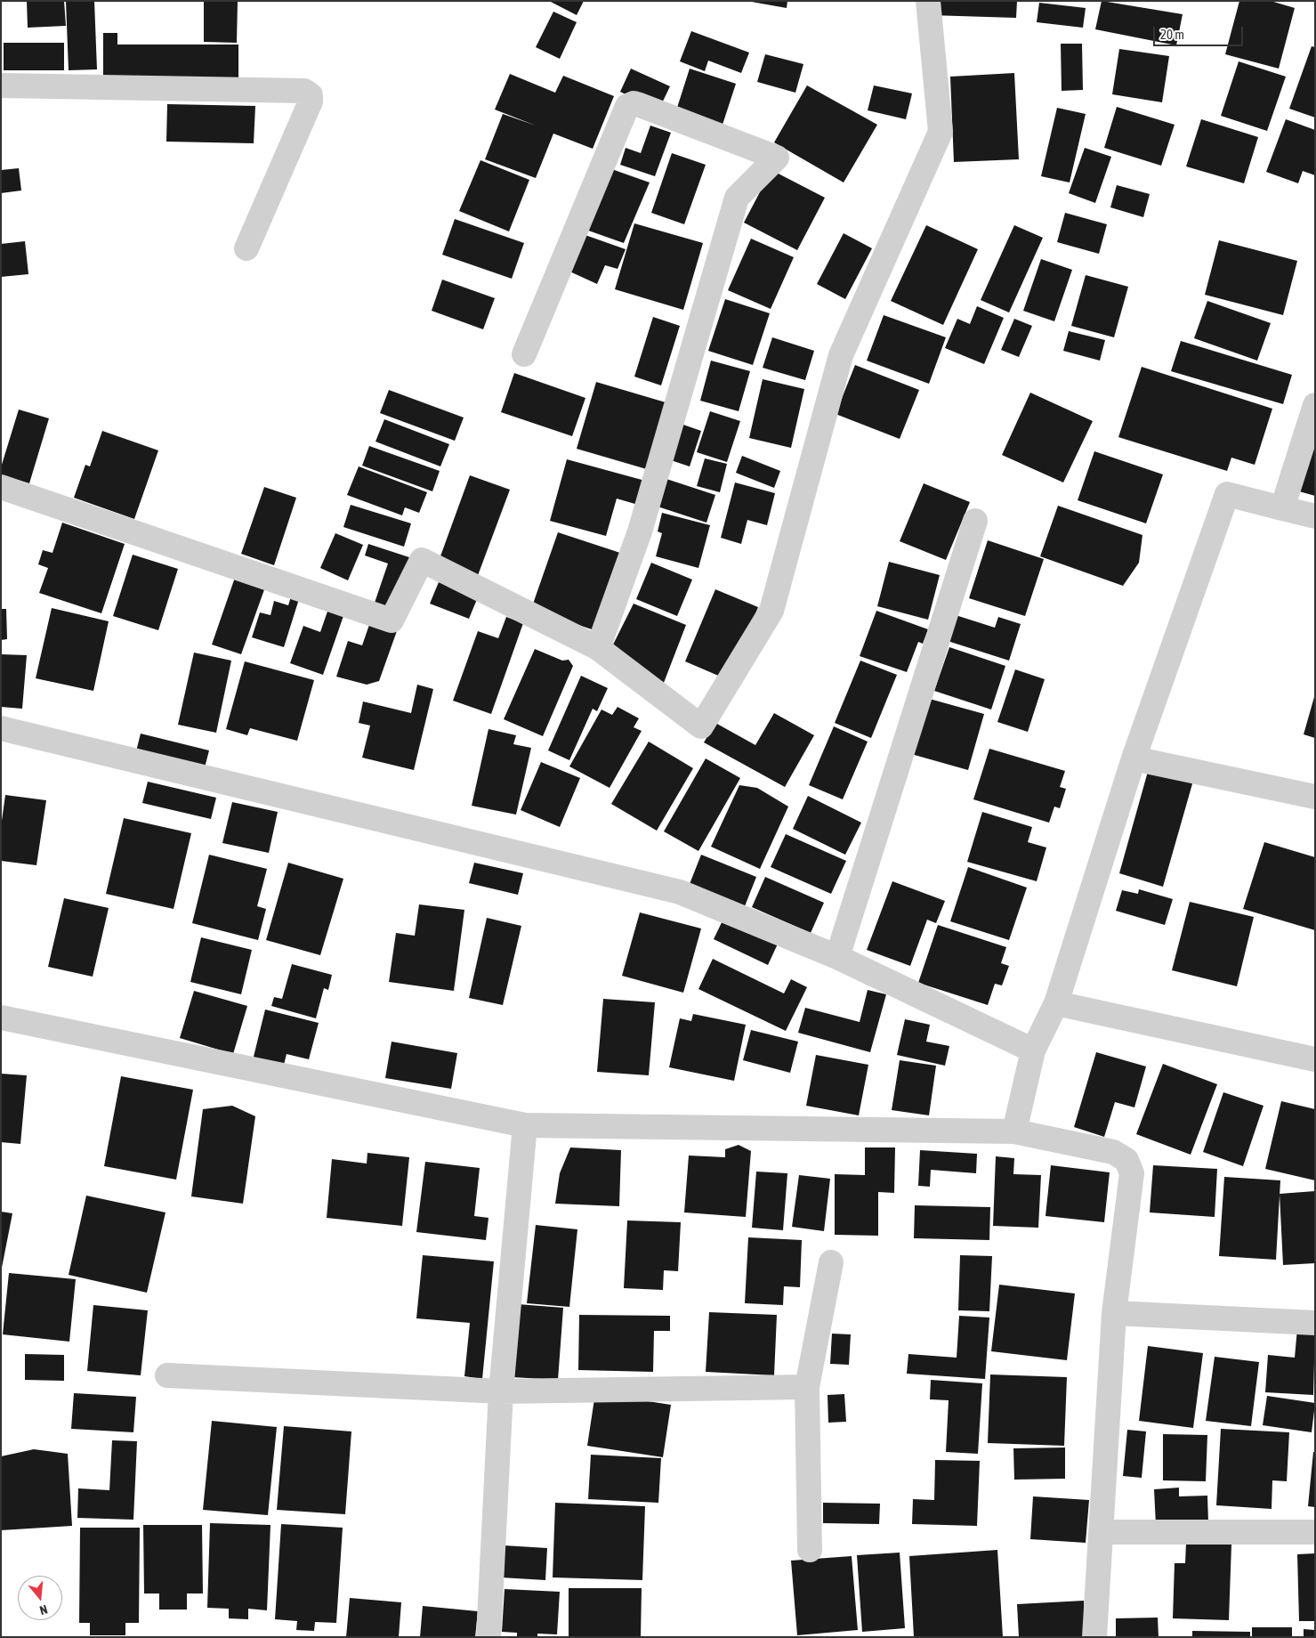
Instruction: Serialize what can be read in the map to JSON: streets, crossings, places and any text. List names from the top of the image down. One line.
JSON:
{"scale_bar":"20 m","north":"bottom"}
